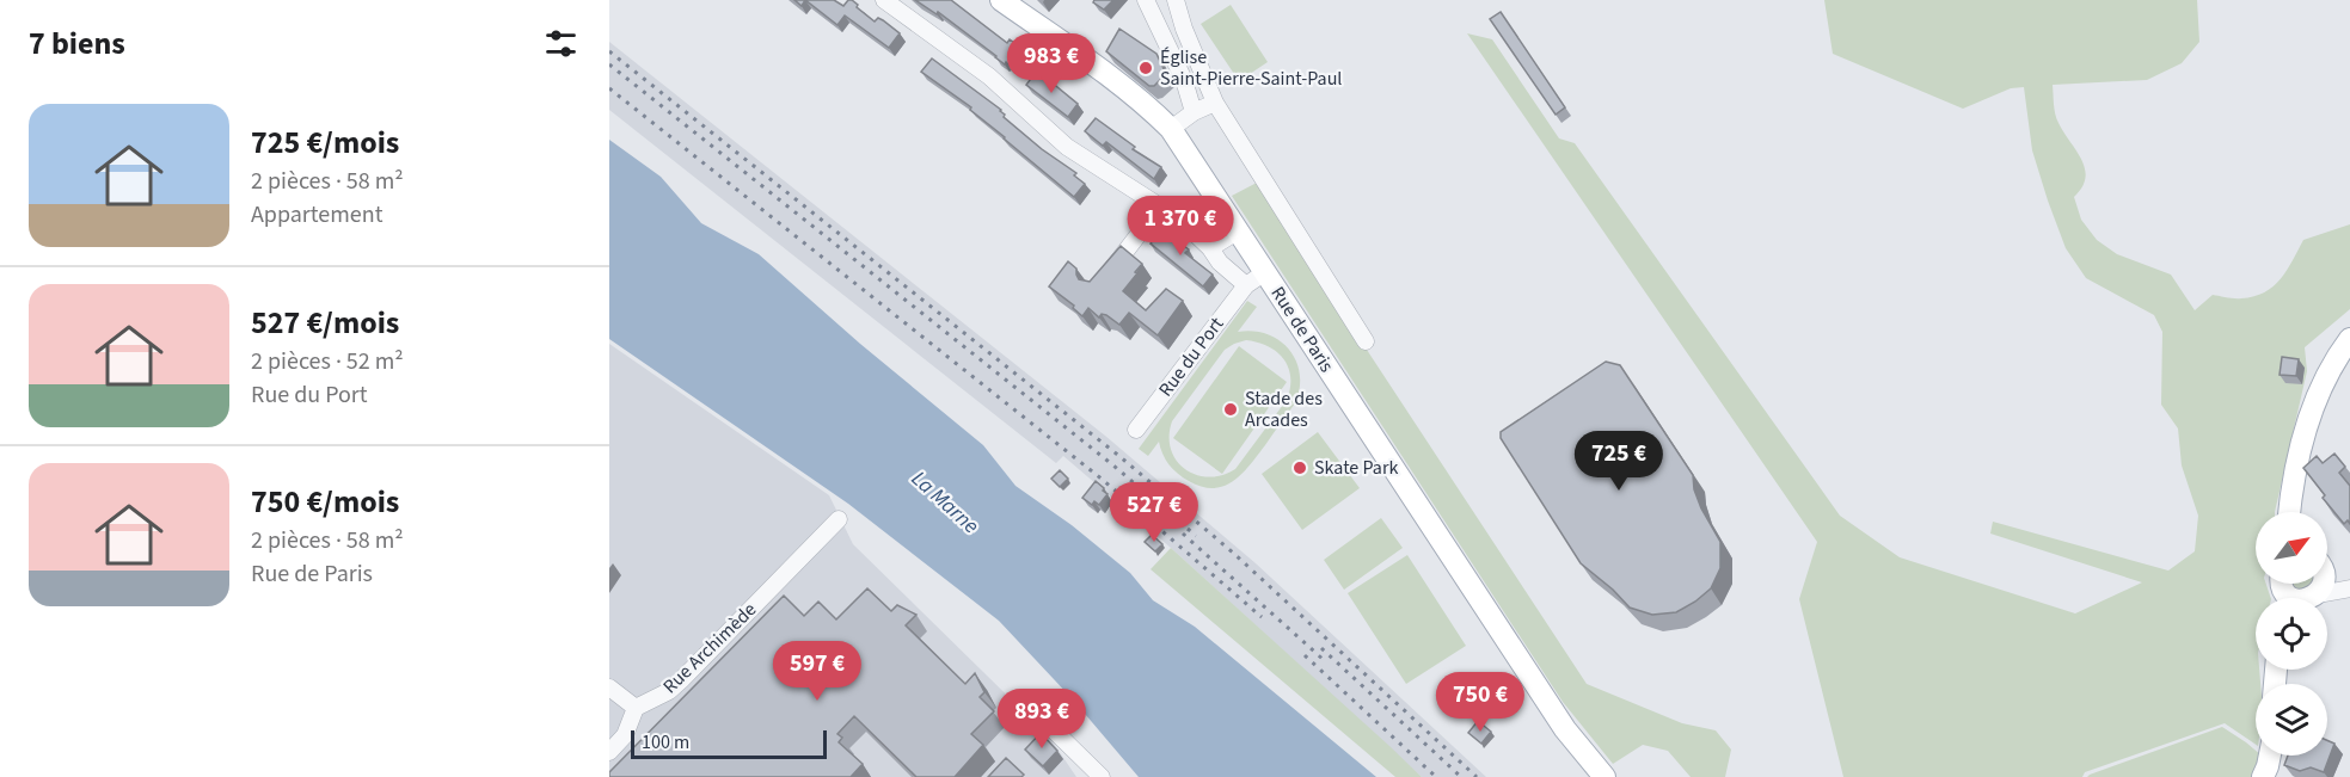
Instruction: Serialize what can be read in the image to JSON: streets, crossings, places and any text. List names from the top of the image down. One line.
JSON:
{"streets":{"main road":["Rue de Paris"],"street":["Rue du Port","Rue Archimède"]},"crossings":[["Rue de Paris","Rue du Port"]],"water":["La Marne"],"places":["Église Saint-Pierre-Saint-Paul","Stade des Arcades","Skate Park"],"scale_bar":"100 m","north":"top right","page":{"heading":"7 biens","price":["983 €","1 370 €","725 €","527 €","597 €","750 €","893 €"],"list":[{"name":"725 €/mois","note":"2 pièces · 58 m² · Appartement"},{"name":"527 €/mois","note":"2 pièces · 52 m² · Rue du Port"},{"name":"750 €/mois","note":"2 pièces · 58 m² · Rue de Paris"}],"scale":"100 m"}}
